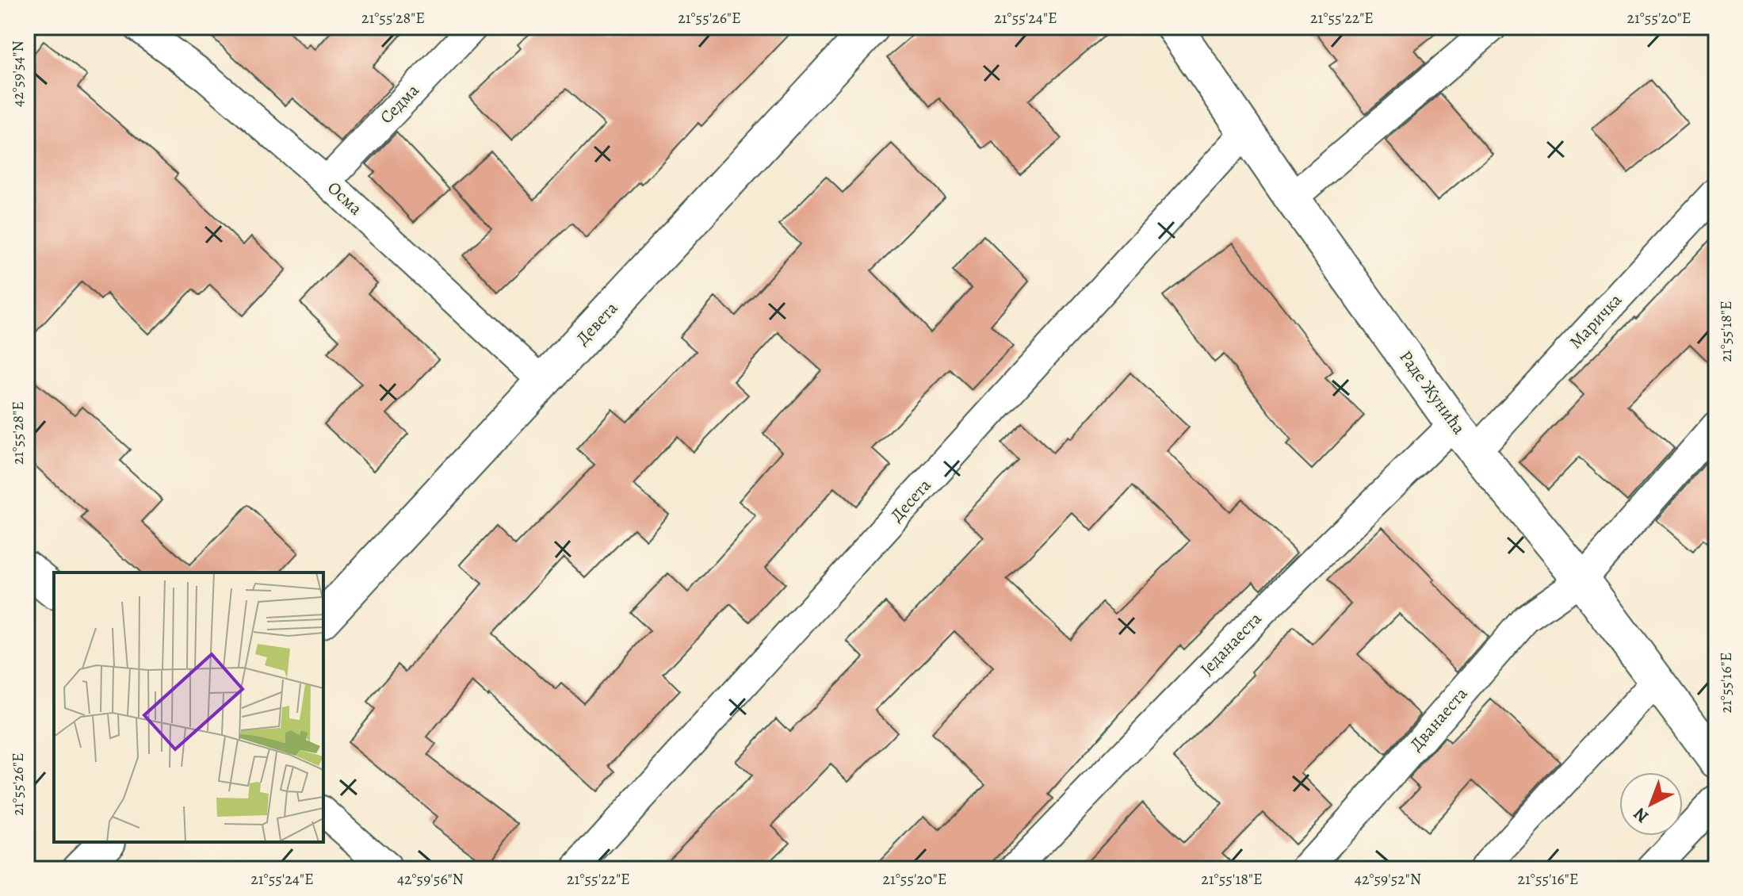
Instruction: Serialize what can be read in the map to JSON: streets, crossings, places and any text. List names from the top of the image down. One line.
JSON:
{"streets":{"main road":["Девета","Раде Жунића"],"street":["Седма","Осма","Маричка","Десета","Једанаеста","Дванаеста"]},"crossings":[["Седма","Осма"],["Осма","Девета"],["Маричка","Раде Жунића"],["Раде Жунића","Десета"],["Раде Жунића","Једанаеста"],["Раде Жунића","Дванаеста"]],"north":"bottom left","coordinates":["21°55'28\"E","21°55'26\"E","21°55'24\"E","21°55'22\"E","21°55'20\"E","42°59'54\"N","21°55'18\"E","21°55'16\"E","42°59'56\"N","42°59'52\"N"]}
